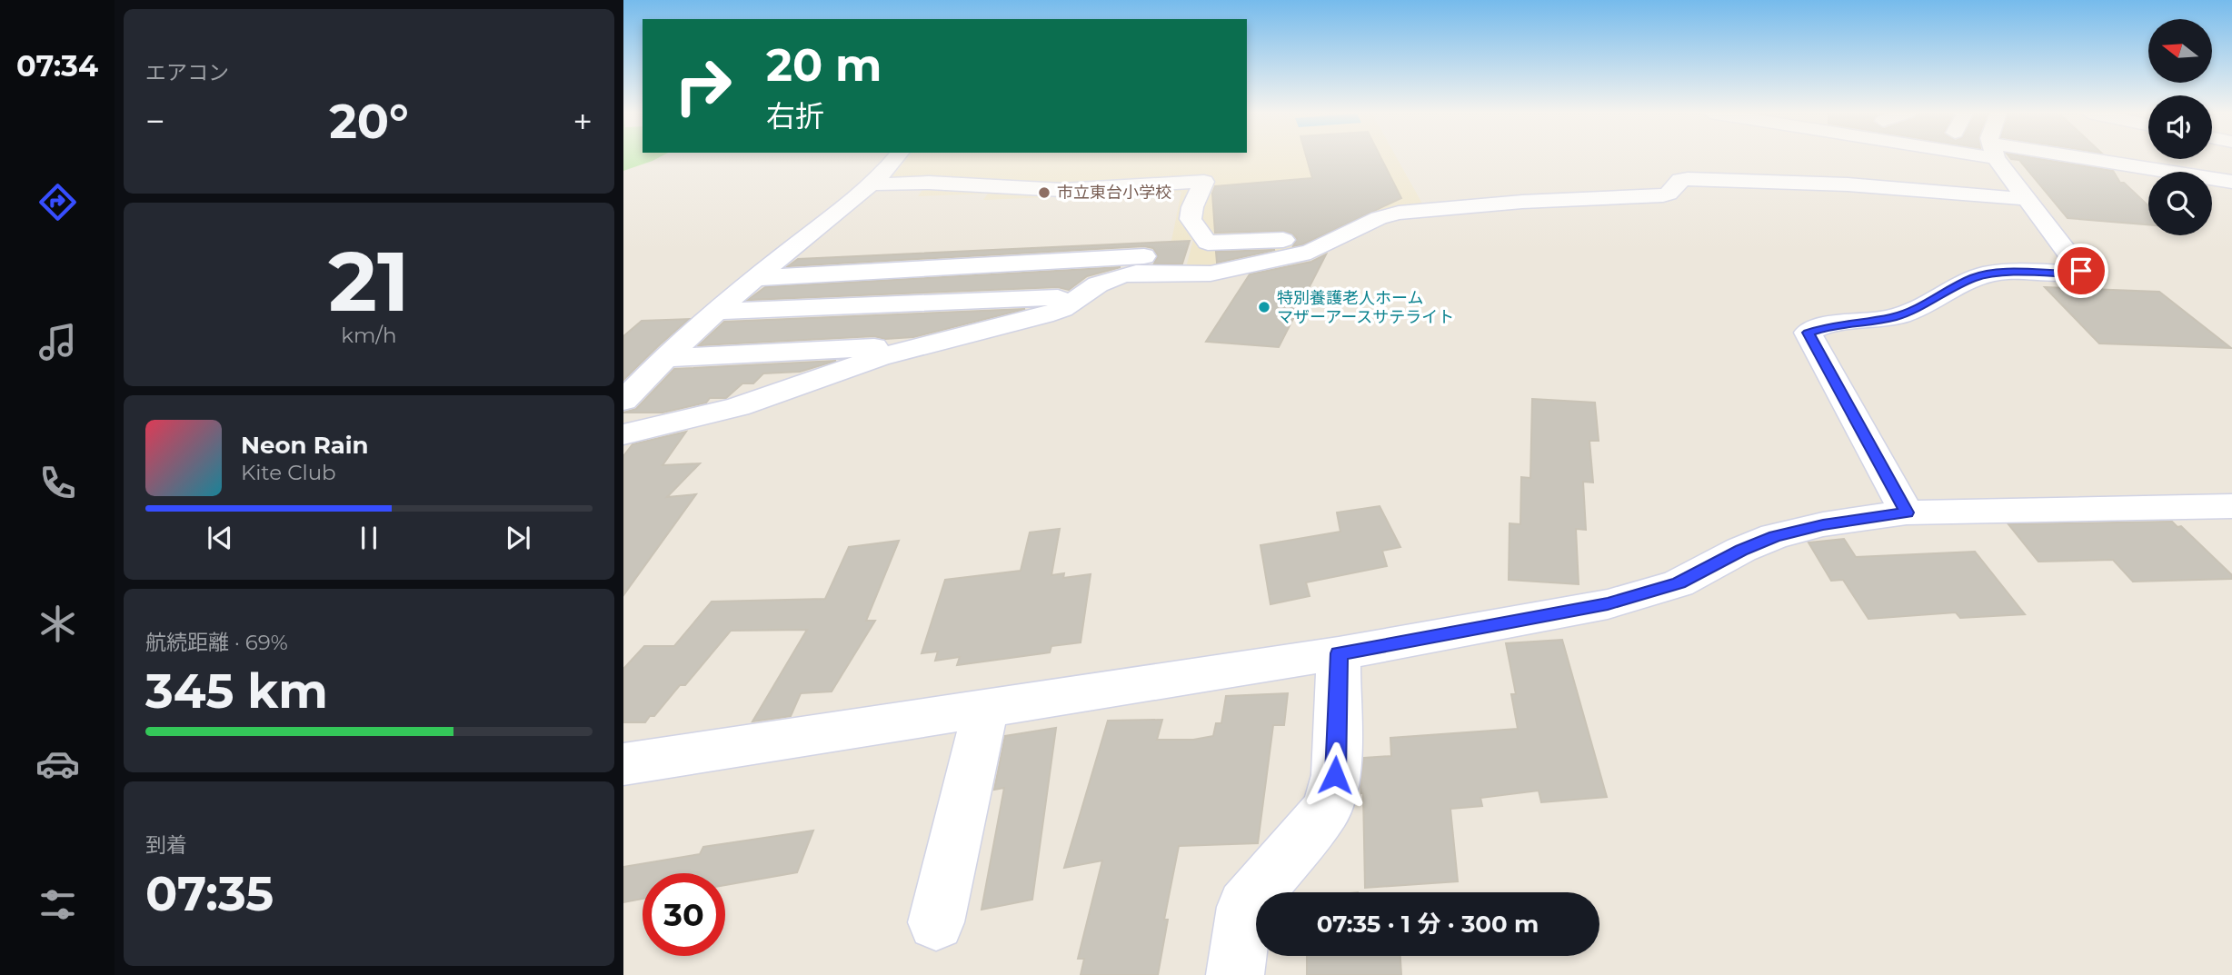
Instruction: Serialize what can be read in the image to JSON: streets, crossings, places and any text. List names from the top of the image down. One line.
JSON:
{"places":["市立東台小学校","特別養護老人ホーム マザーアースサテライト"],"north":"left","page":{"tabs":"07:34","tile":["エアコン",["21","km/h"],["航続距離 · 69%","345 km"],["到着","07:35"]],"turn":["20 m","右折"],"heat":["−","20°","+"],"song":["Neon Rain","Kite Club"],"limit":"30","trip":"07:35 · 1 分 · 300 m"}}
